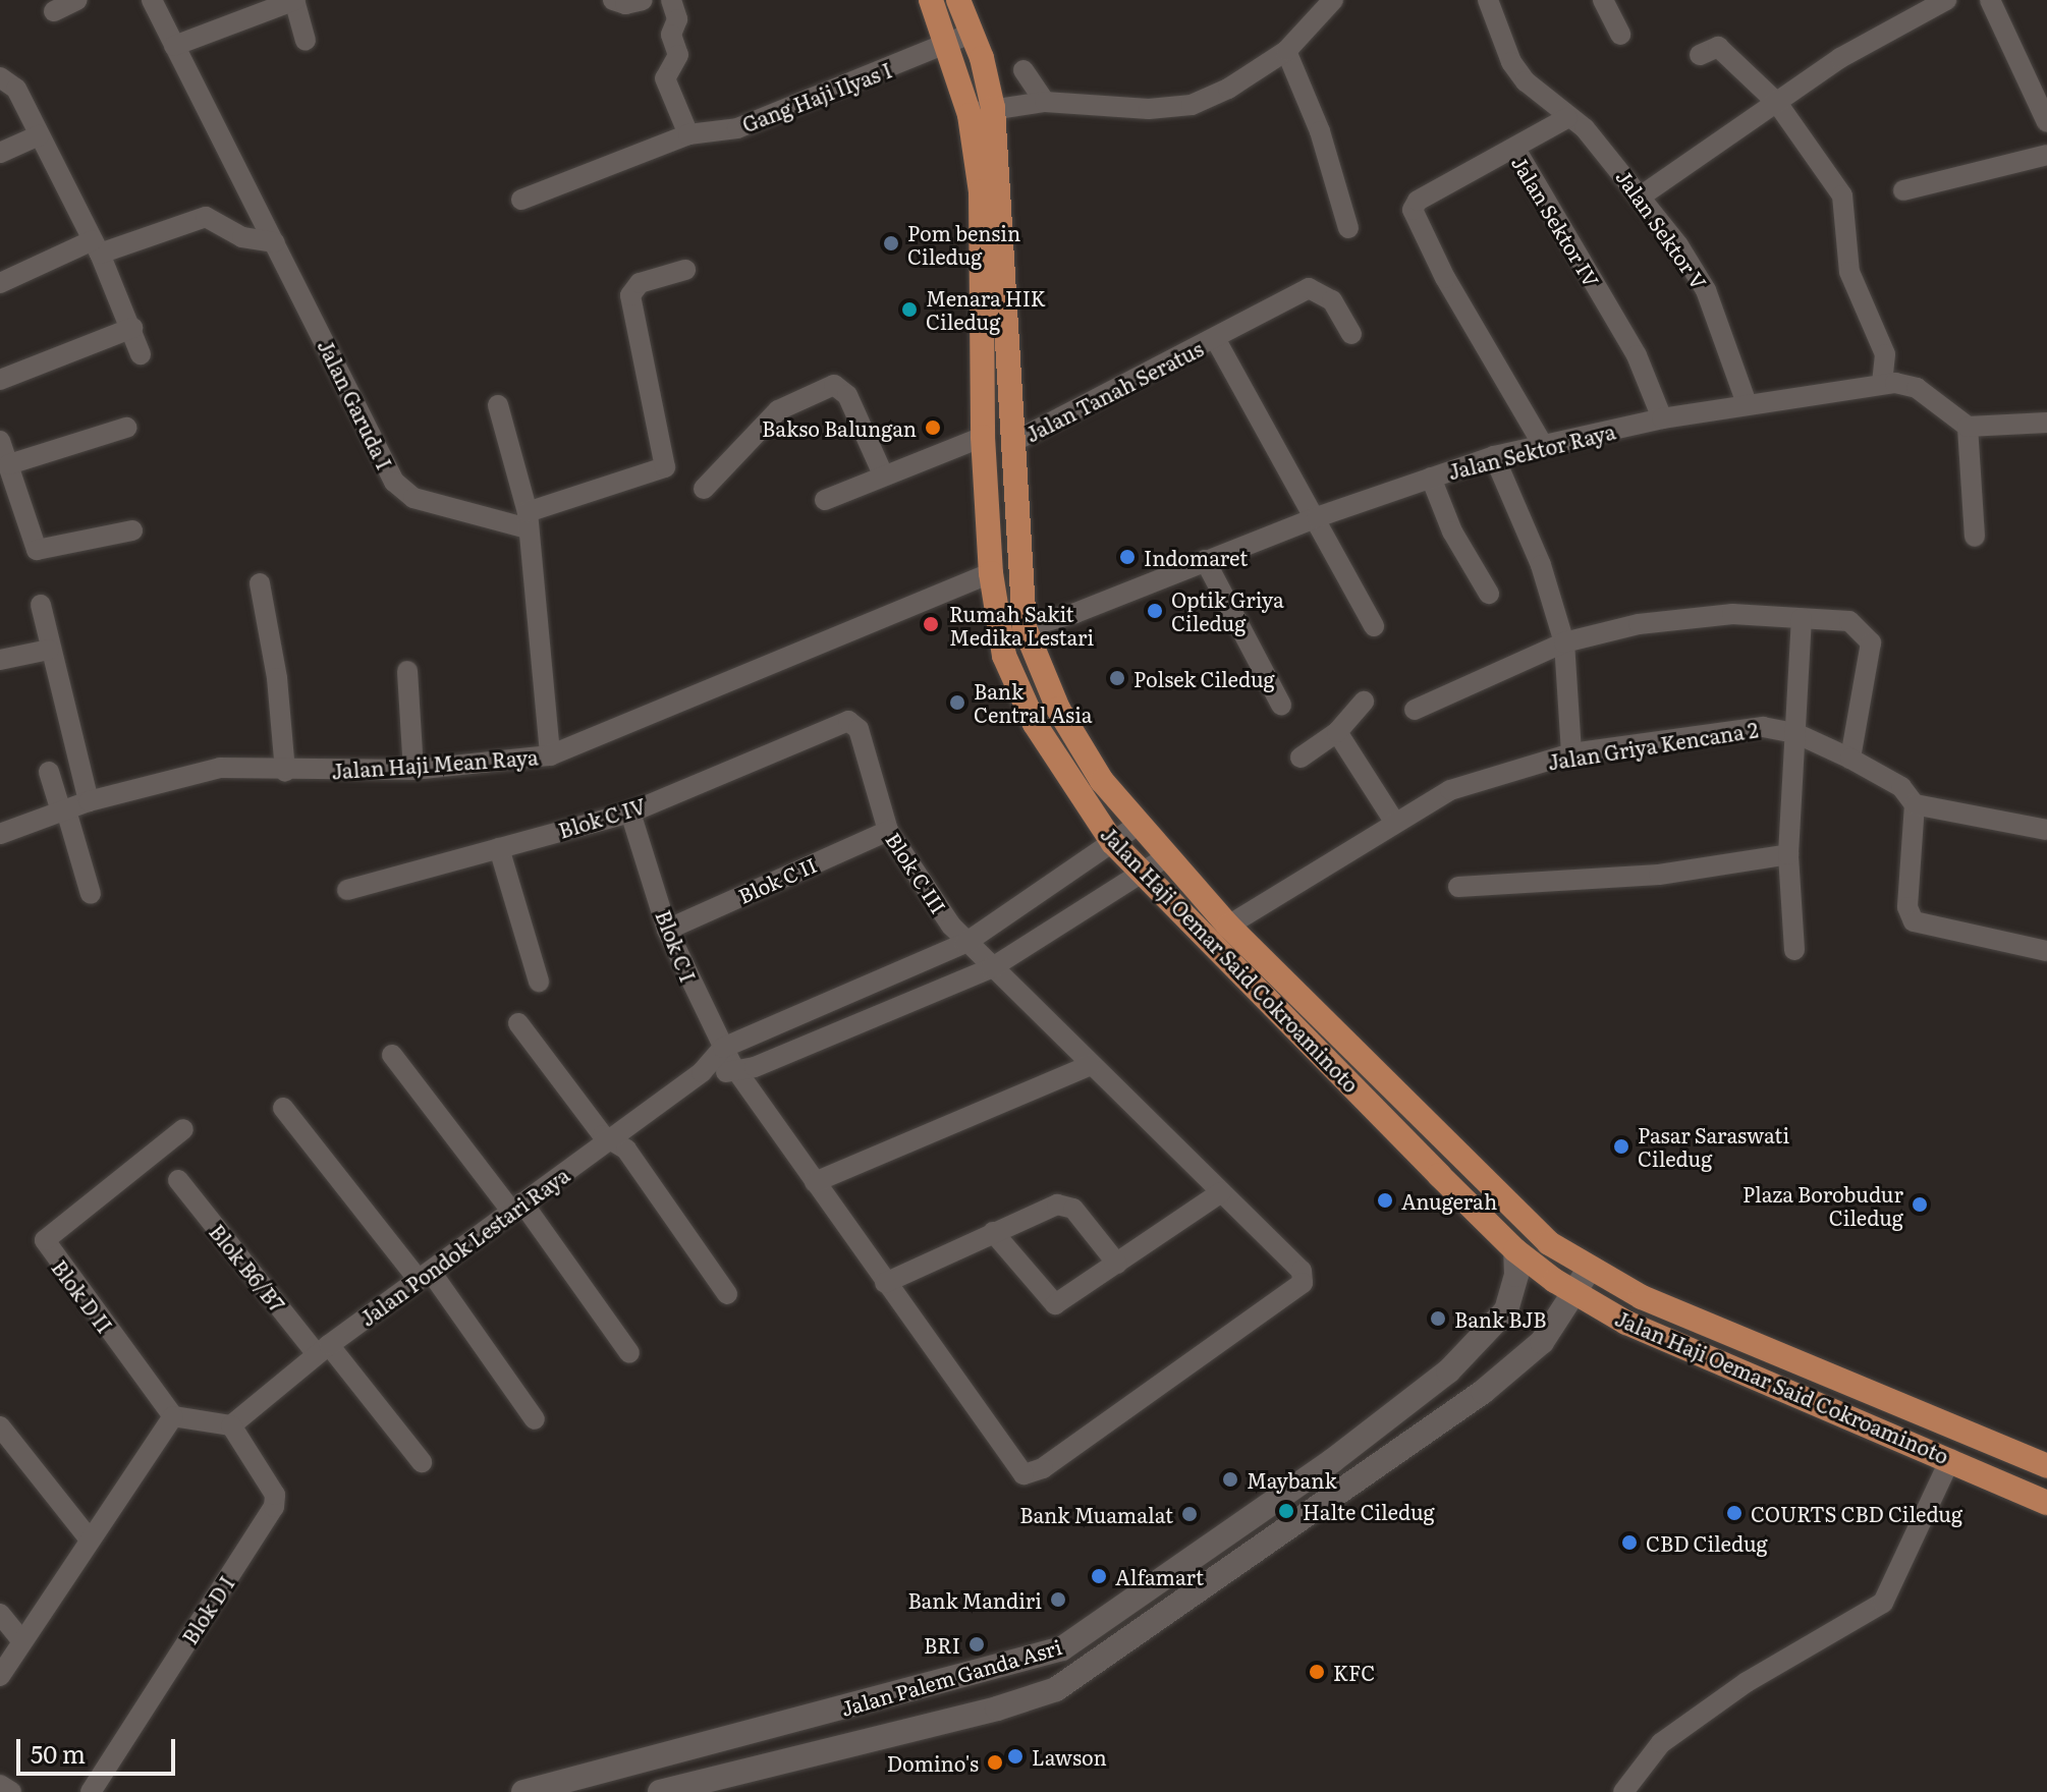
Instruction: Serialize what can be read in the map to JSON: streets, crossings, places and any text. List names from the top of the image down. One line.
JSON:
{"streets":{"main road":["Jalan Haji Oemar Said Cokroaminoto"],"street":["Gang Haji Ilyas I","Jalan Sektor IV","Jalan Sektor V","Jalan Tanah Seratus","Jalan Garuda I","Jalan Sektor Raya","Jalan Griya Kencana 2","Jalan Haji Mean Raya","Blok C IV","Blok C III","Blok C II","Blok C I","Jalan Pondok Lestari Raya","Blok B6/B7","Blok D II","Blok D I","Jalan Palem Ganda Asri"]},"crossings":[["Gang Haji Ilyas I","Jalan Haji Oemar Said Cokroaminoto"],["Jalan Sektor IV","Jalan Sektor Raya"],["Jalan Sektor V","Jalan Sektor Raya"],["Jalan Tanah Seratus","Jalan Haji Oemar Said Cokroaminoto"],["Jalan Sektor Raya","Jalan Haji Oemar Said Cokroaminoto"],["Jalan Griya Kencana 2","Jalan Haji Oemar Said Cokroaminoto"],["Jalan Haji Mean Raya","Jalan Haji Oemar Said Cokroaminoto"],["Blok C IV","Blok C III"],["Blok C IV","Blok C I"],["Blok C III","Blok C II"],["Blok C III","Blok C I"],["Blok C III","Jalan Pondok Lestari Raya"],["Blok C II","Blok C I"],["Blok C I","Jalan Pondok Lestari Raya"],["Jalan Haji Oemar Said Cokroaminoto","Jalan Pondok Lestari Raya"],["Jalan Haji Oemar Said Cokroaminoto","Jalan Palem Ganda Asri"],["Jalan Pondok Lestari Raya","Blok B6/B7"],["Jalan Pondok Lestari Raya","Blok D I"]],"places":["Pom bensin Ciledug","Menara HIK Ciledug","Bakso Balungan","Indomaret","Optik Griya Ciledug","Rumah Sakit Medika Lestari","Polsek Ciledug","Bank Central Asia","Pasar Saraswati Ciledug","Anugerah","Plaza Borobudur Ciledug","Bank BJB","Maybank","Halte Ciledug","COURTS CBD Ciledug","Bank Muamalat","CBD Ciledug","Alfamart","Bank Mandiri","BRI","KFC","Lawson","Domino's"],"scale_bar":"50 m"}
